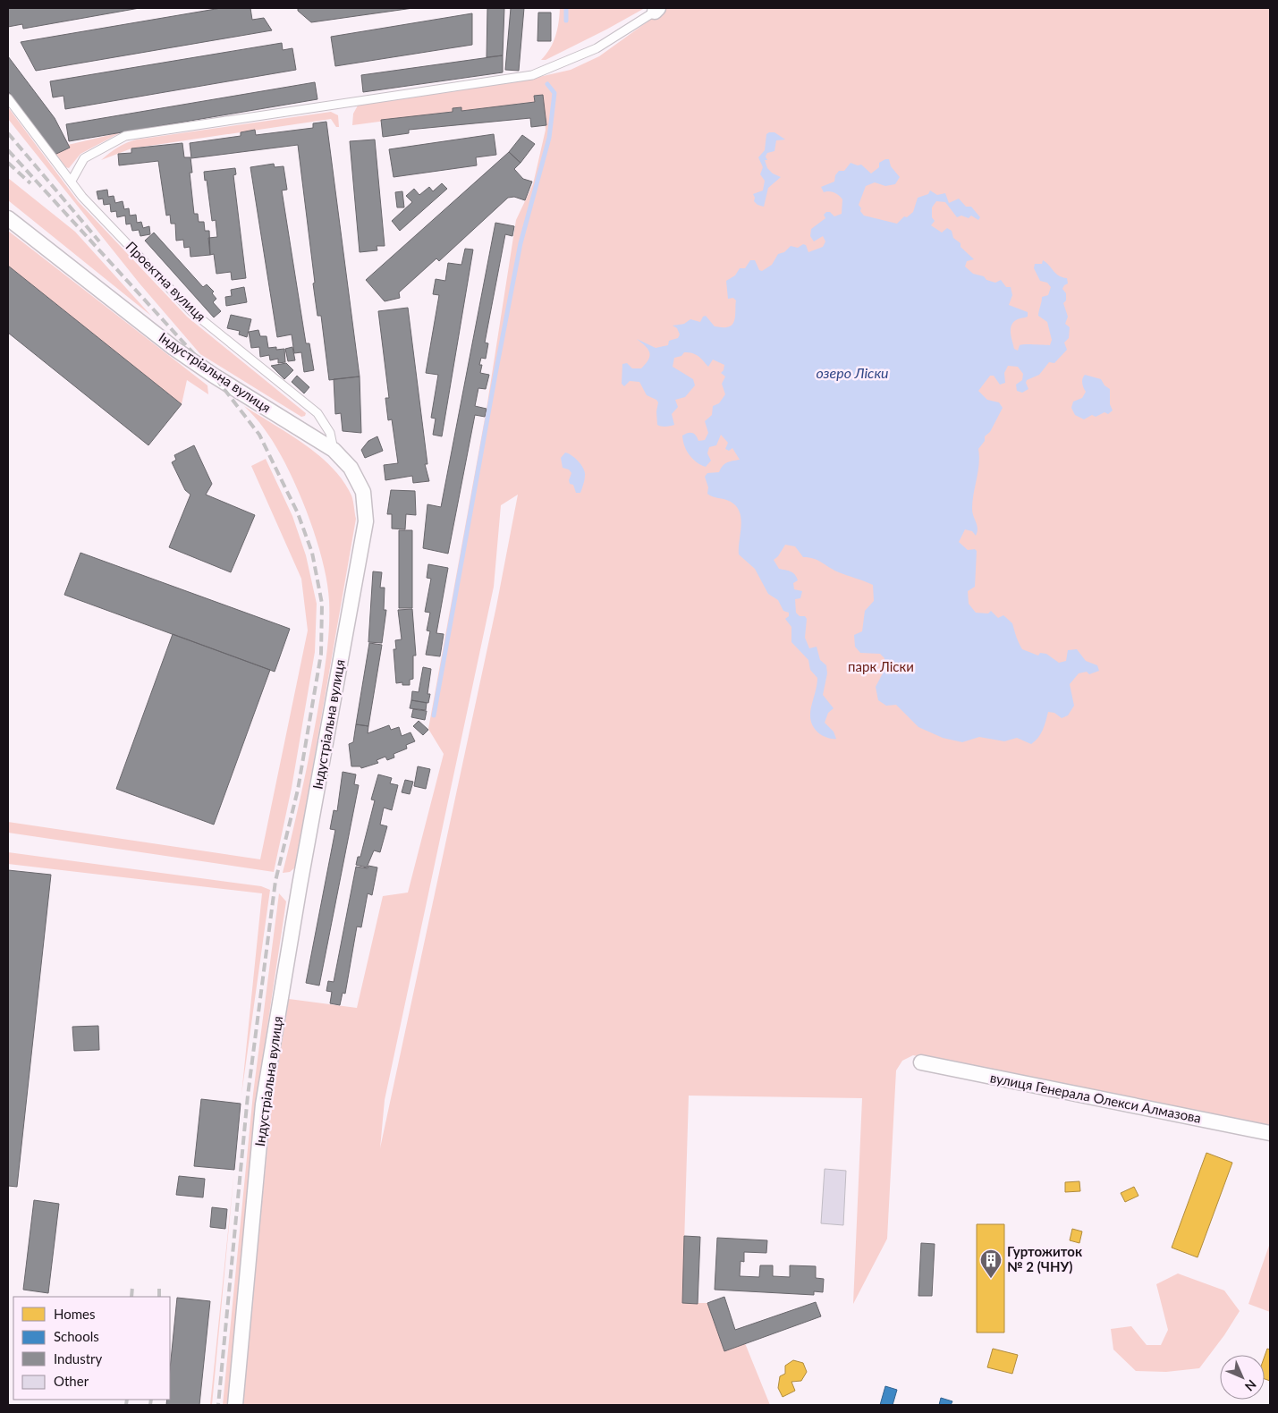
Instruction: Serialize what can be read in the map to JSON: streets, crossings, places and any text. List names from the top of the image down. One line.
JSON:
{"streets":{"street":["Індустріальна вулиця","вулиця Генерала Олекси Алмазова"],"lane":["Проектна вулиця"]},"crossings":[["Проектна вулиця","Індустріальна вулиця"]],"water":["озеро Ліски"],"parks":["парк Ліски"],"places":{"building":["Гуртожиток № 2 (ЧНУ)"]},"legend":["Homes","Schools","Industry","Other"],"north":"bottom right"}
